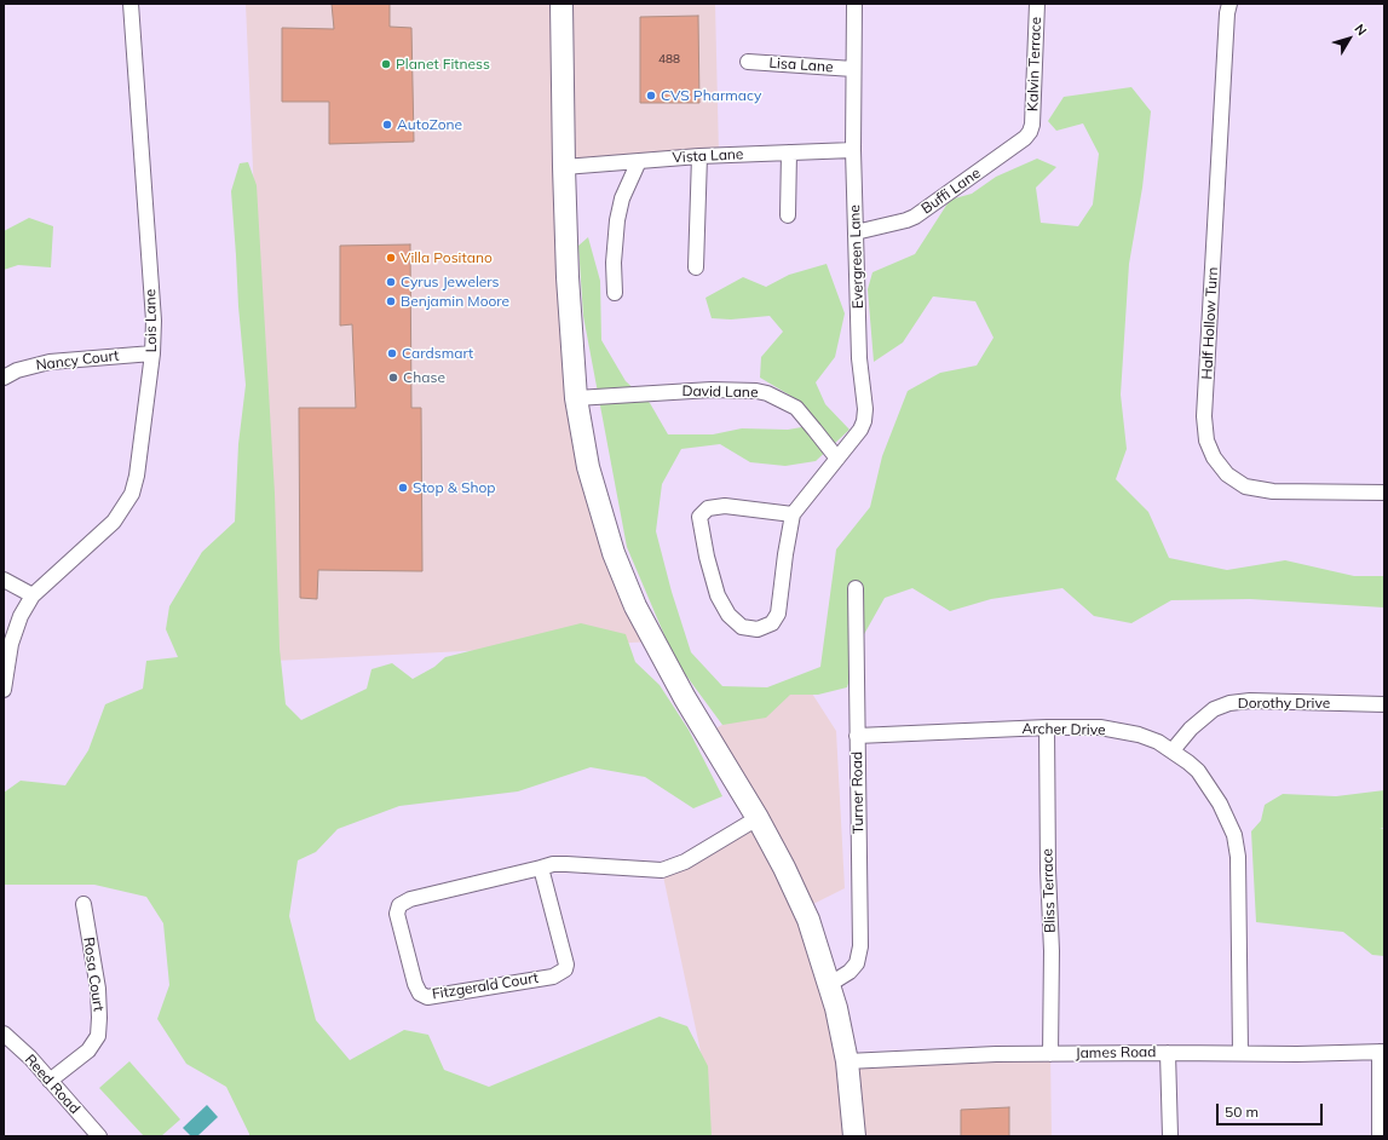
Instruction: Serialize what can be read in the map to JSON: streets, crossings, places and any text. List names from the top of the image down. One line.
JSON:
{"streets":{"street":["Kalvin Terrace","Lisa Lane","Vista Lane","Buffi Lane","Evergreen Lane","Lois Lane","Half Hollow Turn","Nancy Court","David Lane","Dorothy Drive","Archer Drive","Turner Road","Bliss Terrace","Rosa Court","Fitzgerald Court","James Road","Reed Road"]},"crossings":[["Kalvin Terrace","Buffi Lane"],["Lisa Lane","Evergreen Lane"],["Vista Lane","Evergreen Lane"],["Buffi Lane","Evergreen Lane"],["Evergreen Lane","David Lane"],["Lois Lane","Nancy Court"],["Dorothy Drive","Archer Drive"],["Archer Drive","Turner Road"],["Archer Drive","Bliss Terrace"],["Archer Drive","James Road"],["Bliss Terrace","James Road"],["Rosa Court","Reed Road"]],"places":["Planet Fitness","CVS Pharmacy","AutoZone","Villa Positano","Cyrus Jewelers","Benjamin Moore","Cardsmart","Chase","Stop & Shop"],"house_numbers":["488"],"scale_bar":"50 m","north":"top right"}
